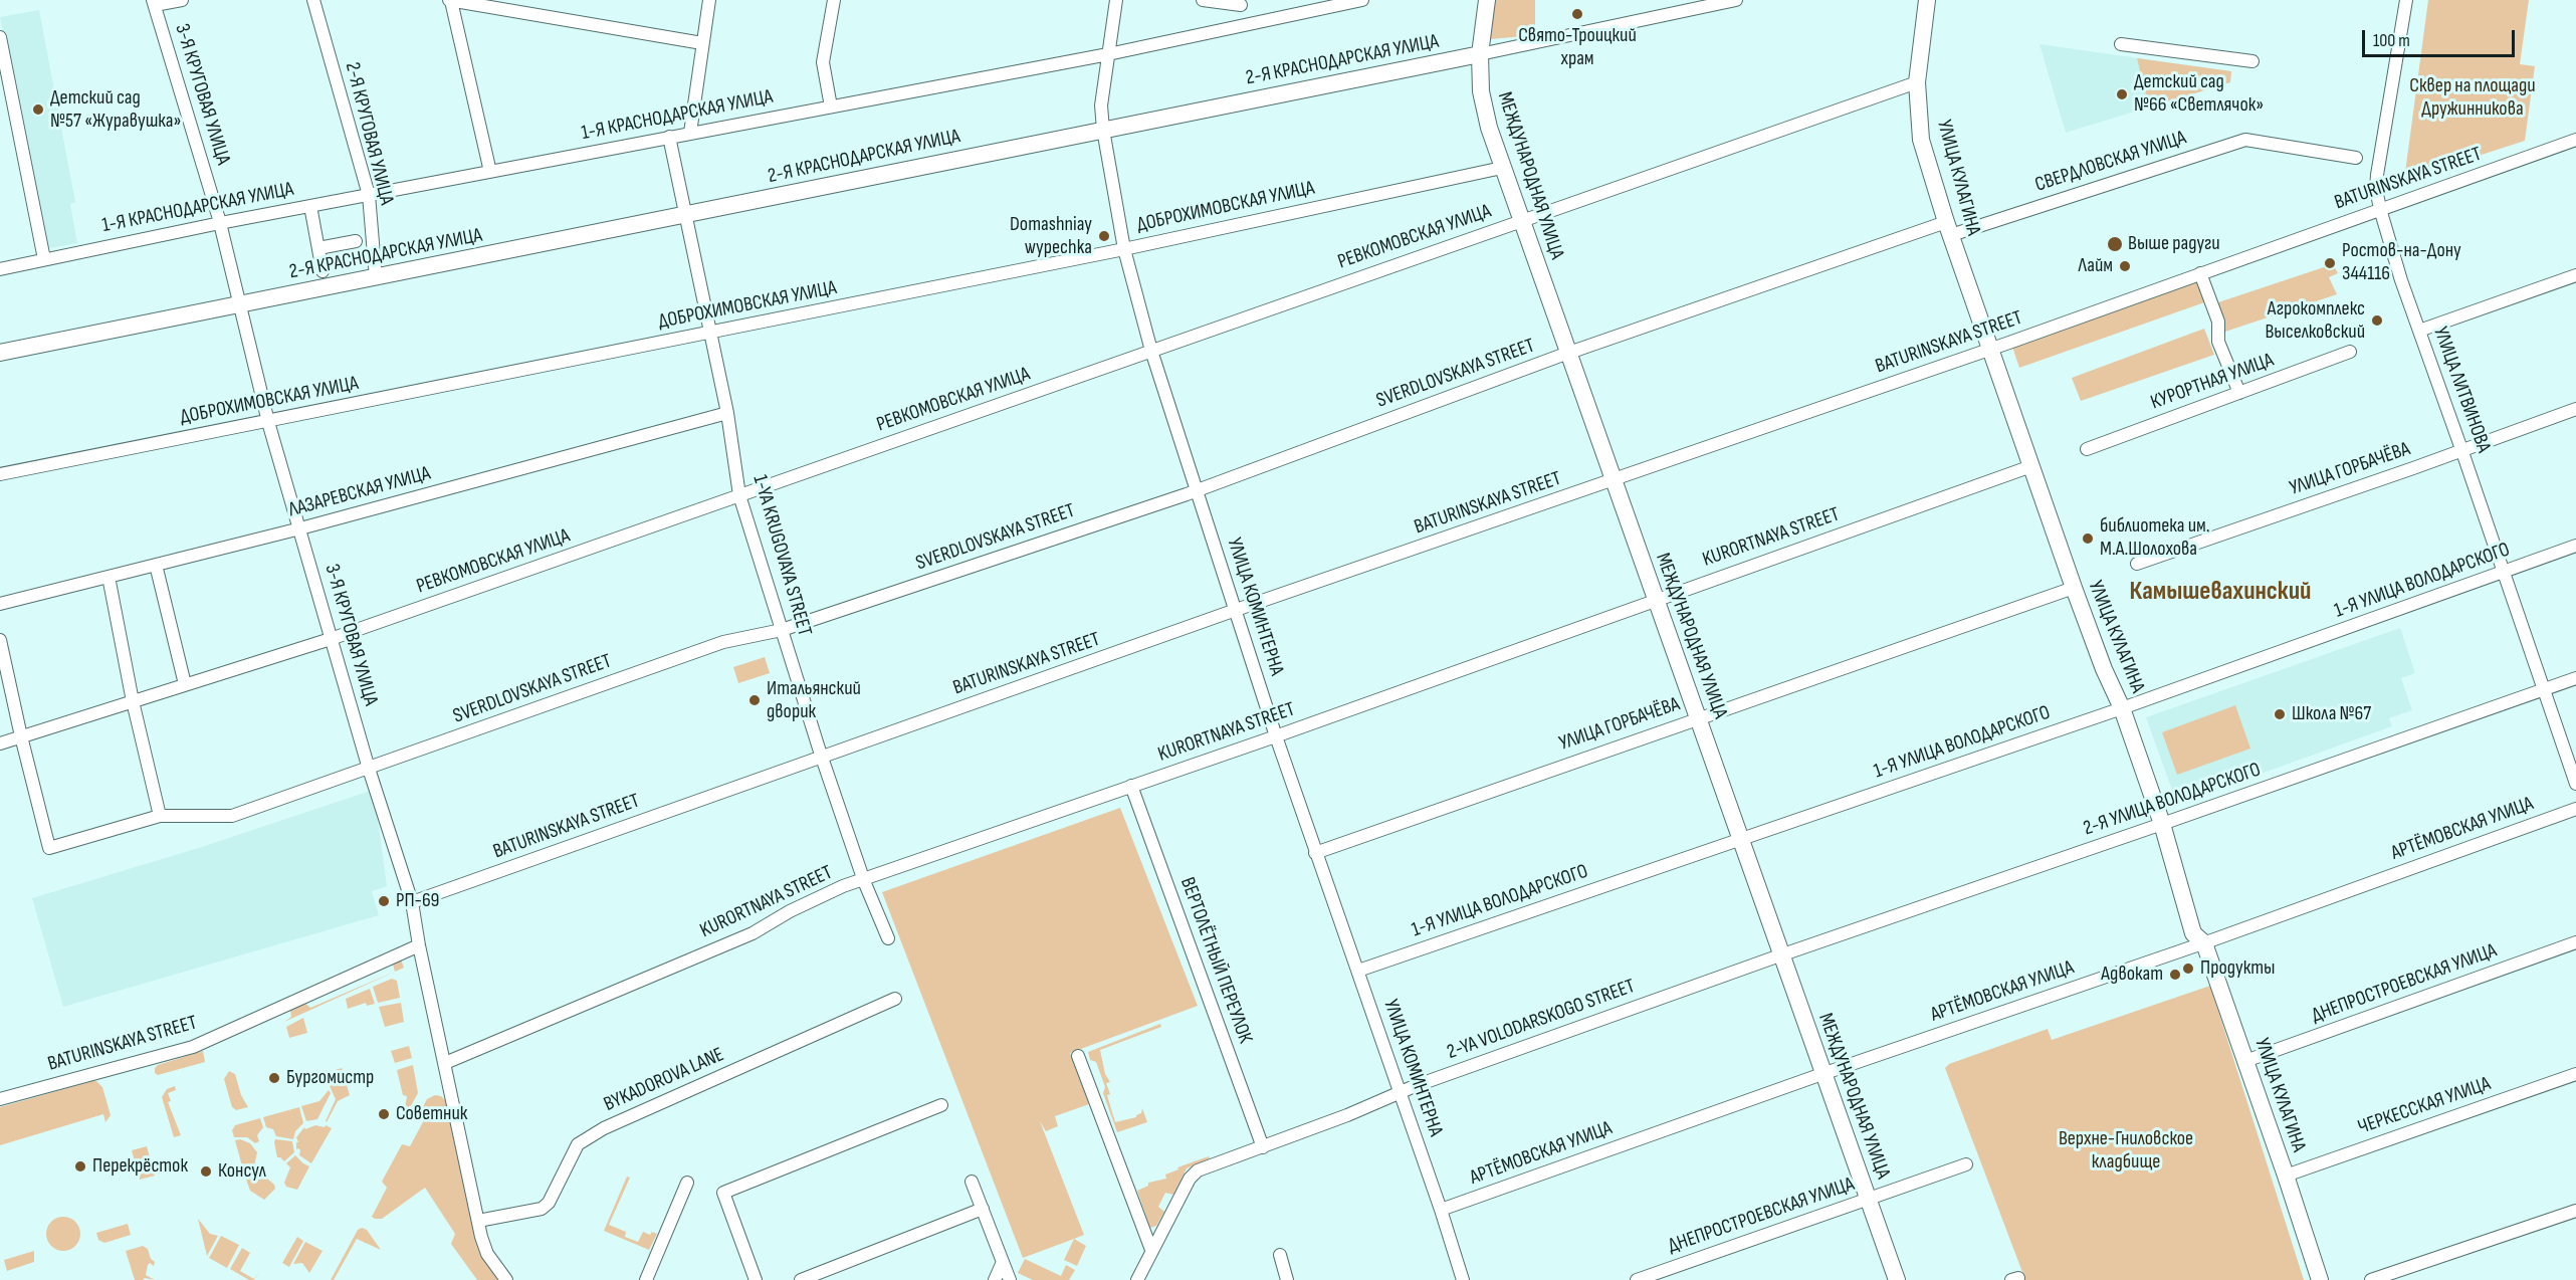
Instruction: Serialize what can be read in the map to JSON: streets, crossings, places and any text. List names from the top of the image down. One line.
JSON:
{"streets":{"street":["2-Я КРАСНОДАРСКАЯ УЛИЦА","3-Я КРУГОВАЯ УЛИЦА","1-Я КРАСНОДАРСКАЯ УЛИЦА","2-Я КРУГОВАЯ УЛИЦА","СВЕРДЛОВСКАЯ УЛИЦА","МЕЖДУНАРОДНАЯ УЛИЦА","УЛИЦА КУЛАГИНА","BATURINSKAYA STREET","ДОБРОХИМОВСКАЯ УЛИЦА","РЕВКОМОВСКАЯ УЛИЦА","SVERDLOVSKAYA STREET","КУРОРТНАЯ УЛИЦА","УЛИЦА ЛИТВИНОВА","УЛИЦА ГОРБАЧЁВА","ЛАЗАРЕВСКАЯ УЛИЦА","KURORTNAYA STREET","1-YA KRUGOVAYA STREET","1-Я УЛИЦА ВОЛОДАРСКОГО","УЛИЦА КОМИНТЕРНА","2-Я УЛИЦА ВОЛОДАРСКОГО","АРТЁМОВСКАЯ УЛИЦА","ВЕРТОЛЁТНЫЙ ПЕРЕУЛОК","ДНЕПРОСТРОЕВСКАЯ УЛИЦА","2-YA VOLODARSKOGO STREET","BYKADOROVA LANE","ЧЕРКЕССКАЯ УЛИЦА"]},"crossings":[["2-Я КРАСНОДАРСКАЯ УЛИЦА","3-Я КРУГОВАЯ УЛИЦА"],["2-Я КРАСНОДАРСКАЯ УЛИЦА","2-Я КРУГОВАЯ УЛИЦА"],["2-Я КРАСНОДАРСКАЯ УЛИЦА","МЕЖДУНАРОДНАЯ УЛИЦА"],["2-Я КРАСНОДАРСКАЯ УЛИЦА","1-YA KRUGOVAYA STREET"],["2-Я КРАСНОДАРСКАЯ УЛИЦА","УЛИЦА КОМИНТЕРНА"],["3-Я КРУГОВАЯ УЛИЦА","1-Я КРАСНОДАРСКАЯ УЛИЦА"],["3-Я КРУГОВАЯ УЛИЦА","BATURINSKAYA STREET"],["3-Я КРУГОВАЯ УЛИЦА","ДОБРОХИМОВСКАЯ УЛИЦА"],["3-Я КРУГОВАЯ УЛИЦА","РЕВКОМОВСКАЯ УЛИЦА"],["3-Я КРУГОВАЯ УЛИЦА","SVERDLOVSKAYA STREET"],["3-Я КРУГОВАЯ УЛИЦА","ЛАЗАРЕВСКАЯ УЛИЦА"],["3-Я КРУГОВАЯ УЛИЦА","KURORTNAYA STREET"],["3-Я КРУГОВАЯ УЛИЦА","BYKADOROVA LANE"],["1-Я КРАСНОДАРСКАЯ УЛИЦА","2-Я КРУГОВАЯ УЛИЦА"],["1-Я КРАСНОДАРСКАЯ УЛИЦА","1-YA KRUGOVAYA STREET"],["1-Я КРАСНОДАРСКАЯ УЛИЦА","УЛИЦА КОМИНТЕРНА"],["СВЕРДЛОВСКАЯ УЛИЦА","УЛИЦА КУЛАГИНА"],["СВЕРДЛОВСКАЯ УЛИЦА","SVERDLOVSKAYA STREET"],["МЕЖДУНАРОДНАЯ УЛИЦА","BATURINSKAYA STREET"],["МЕЖДУНАРОДНАЯ УЛИЦА","ДОБРОХИМОВСКАЯ УЛИЦА"],["МЕЖДУНАРОДНАЯ УЛИЦА","РЕВКОМОВСКАЯ УЛИЦА"],["МЕЖДУНАРОДНАЯ УЛИЦА","SVERDLOVSKAYA STREET"],["МЕЖДУНАРОДНАЯ УЛИЦА","УЛИЦА ГОРБАЧЁВА"],["МЕЖДУНАРОДНАЯ УЛИЦА","KURORTNAYA STREET"],["МЕЖДУНАРОДНАЯ УЛИЦА","1-Я УЛИЦА ВОЛОДАРСКОГО"],["МЕЖДУНАРОДНАЯ УЛИЦА","2-Я УЛИЦА ВОЛОДАРСКОГО"],["МЕЖДУНАРОДНАЯ УЛИЦА","АРТЁМОВСКАЯ УЛИЦА"],["МЕЖДУНАРОДНАЯ УЛИЦА","ДНЕПРОСТРОЕВСКАЯ УЛИЦА"],["МЕЖДУНАРОДНАЯ УЛИЦА","2-YA VOLODARSKOGO STREET"],["УЛИЦА КУЛАГИНА","BATURINSKAYA STREET"],["УЛИЦА КУЛАГИНА","РЕВКОМОВСКАЯ УЛИЦА"],["УЛИЦА КУЛАГИНА","SVERDLOVSKAYA STREET"],["УЛИЦА КУЛАГИНА","УЛИЦА ГОРБАЧЁВА"],["УЛИЦА КУЛАГИНА","KURORTNAYA STREET"],["УЛИЦА КУЛАГИНА","1-Я УЛИЦА ВОЛОДАРСКОГО"],["УЛИЦА КУЛАГИНА","2-Я УЛИЦА ВОЛОДАРСКОГО"],["УЛИЦА КУЛАГИНА","АРТЁМОВСКАЯ УЛИЦА"],["УЛИЦА КУЛАГИНА","ДНЕПРОСТРОЕВСКАЯ УЛИЦА"],["УЛИЦА КУЛАГИНА","ЧЕРКЕССКАЯ УЛИЦА"],["BATURINSKAYA STREET","УЛИЦА ЛИТВИНОВА"],["BATURINSKAYA STREET","1-YA KRUGOVAYA STREET"],["BATURINSKAYA STREET","УЛИЦА КОМИНТЕРНА"],["ДОБРОХИМОВСКАЯ УЛИЦА","1-YA KRUGOVAYA STREET"],["ДОБРОХИМОВСКАЯ УЛИЦА","УЛИЦА КОМИНТЕРНА"],["РЕВКОМОВСКАЯ УЛИЦА","SVERDLOVSKAYA STREET"],["РЕВКОМОВСКАЯ УЛИЦА","1-YA KRUGOVAYA STREET"],["РЕВКОМОВСКАЯ УЛИЦА","УЛИЦА КОМИНТЕРНА"],["SVERDLOVSKAYA STREET","1-YA KRUGOVAYA STREET"],["SVERDLOVSKAYA STREET","УЛИЦА КОМИНТЕРНА"],["УЛИЦА ЛИТВИНОВА","УЛИЦА ГОРБАЧЁВА"],["УЛИЦА ЛИТВИНОВА","1-Я УЛИЦА ВОЛОДАРСКОГО"],["УЛИЦА ЛИТВИНОВА","2-Я УЛИЦА ВОЛОДАРСКОГО"],["УЛИЦА ГОРБАЧЁВА","УЛИЦА КОМИНТЕРНА"],["ЛАЗАРЕВСКАЯ УЛИЦА","1-YA KRUGOVAYA STREET"],["KURORTNAYA STREET","1-YA KRUGOVAYA STREET"],["KURORTNAYA STREET","УЛИЦА КОМИНТЕРНА"],["KURORTNAYA STREET","ВЕРТОЛЁТНЫЙ ПЕРЕУЛОК"],["1-Я УЛИЦА ВОЛОДАРСКОГО","УЛИЦА КОМИНТЕРНА"],["УЛИЦА КОМИНТЕРНА","АРТЁМОВСКАЯ УЛИЦА"],["УЛИЦА КОМИНТЕРНА","2-YA VOLODARSKOGO STREET"],["2-Я УЛИЦА ВОЛОДАРСКОГО","2-YA VOLODARSKOGO STREET"],["ВЕРТОЛЁТНЫЙ ПЕРЕУЛОК","2-YA VOLODARSKOGO STREET"]],"districts":["Камышевахинский"],"parks":["Сквер на площади Дружинникова","Верхне-Гниловское кладбище"],"places":["Свято-Троицкий храм","Детский сад №66 «Светлячок»","Детский сад №57 «Журавушка»","Domashniay wypechka","Выше радуги","Ростов-на-Дону 344116","Лайм","Агрокомплекс Выселковский","библиотека им. М.А.Шолохова","Итальянский дворик","Школа №67","РП-69","Продукты","Адвокат","Бургомистр","Советник","Перекрёсток","Консул"],"scale_bar":"100 m"}
